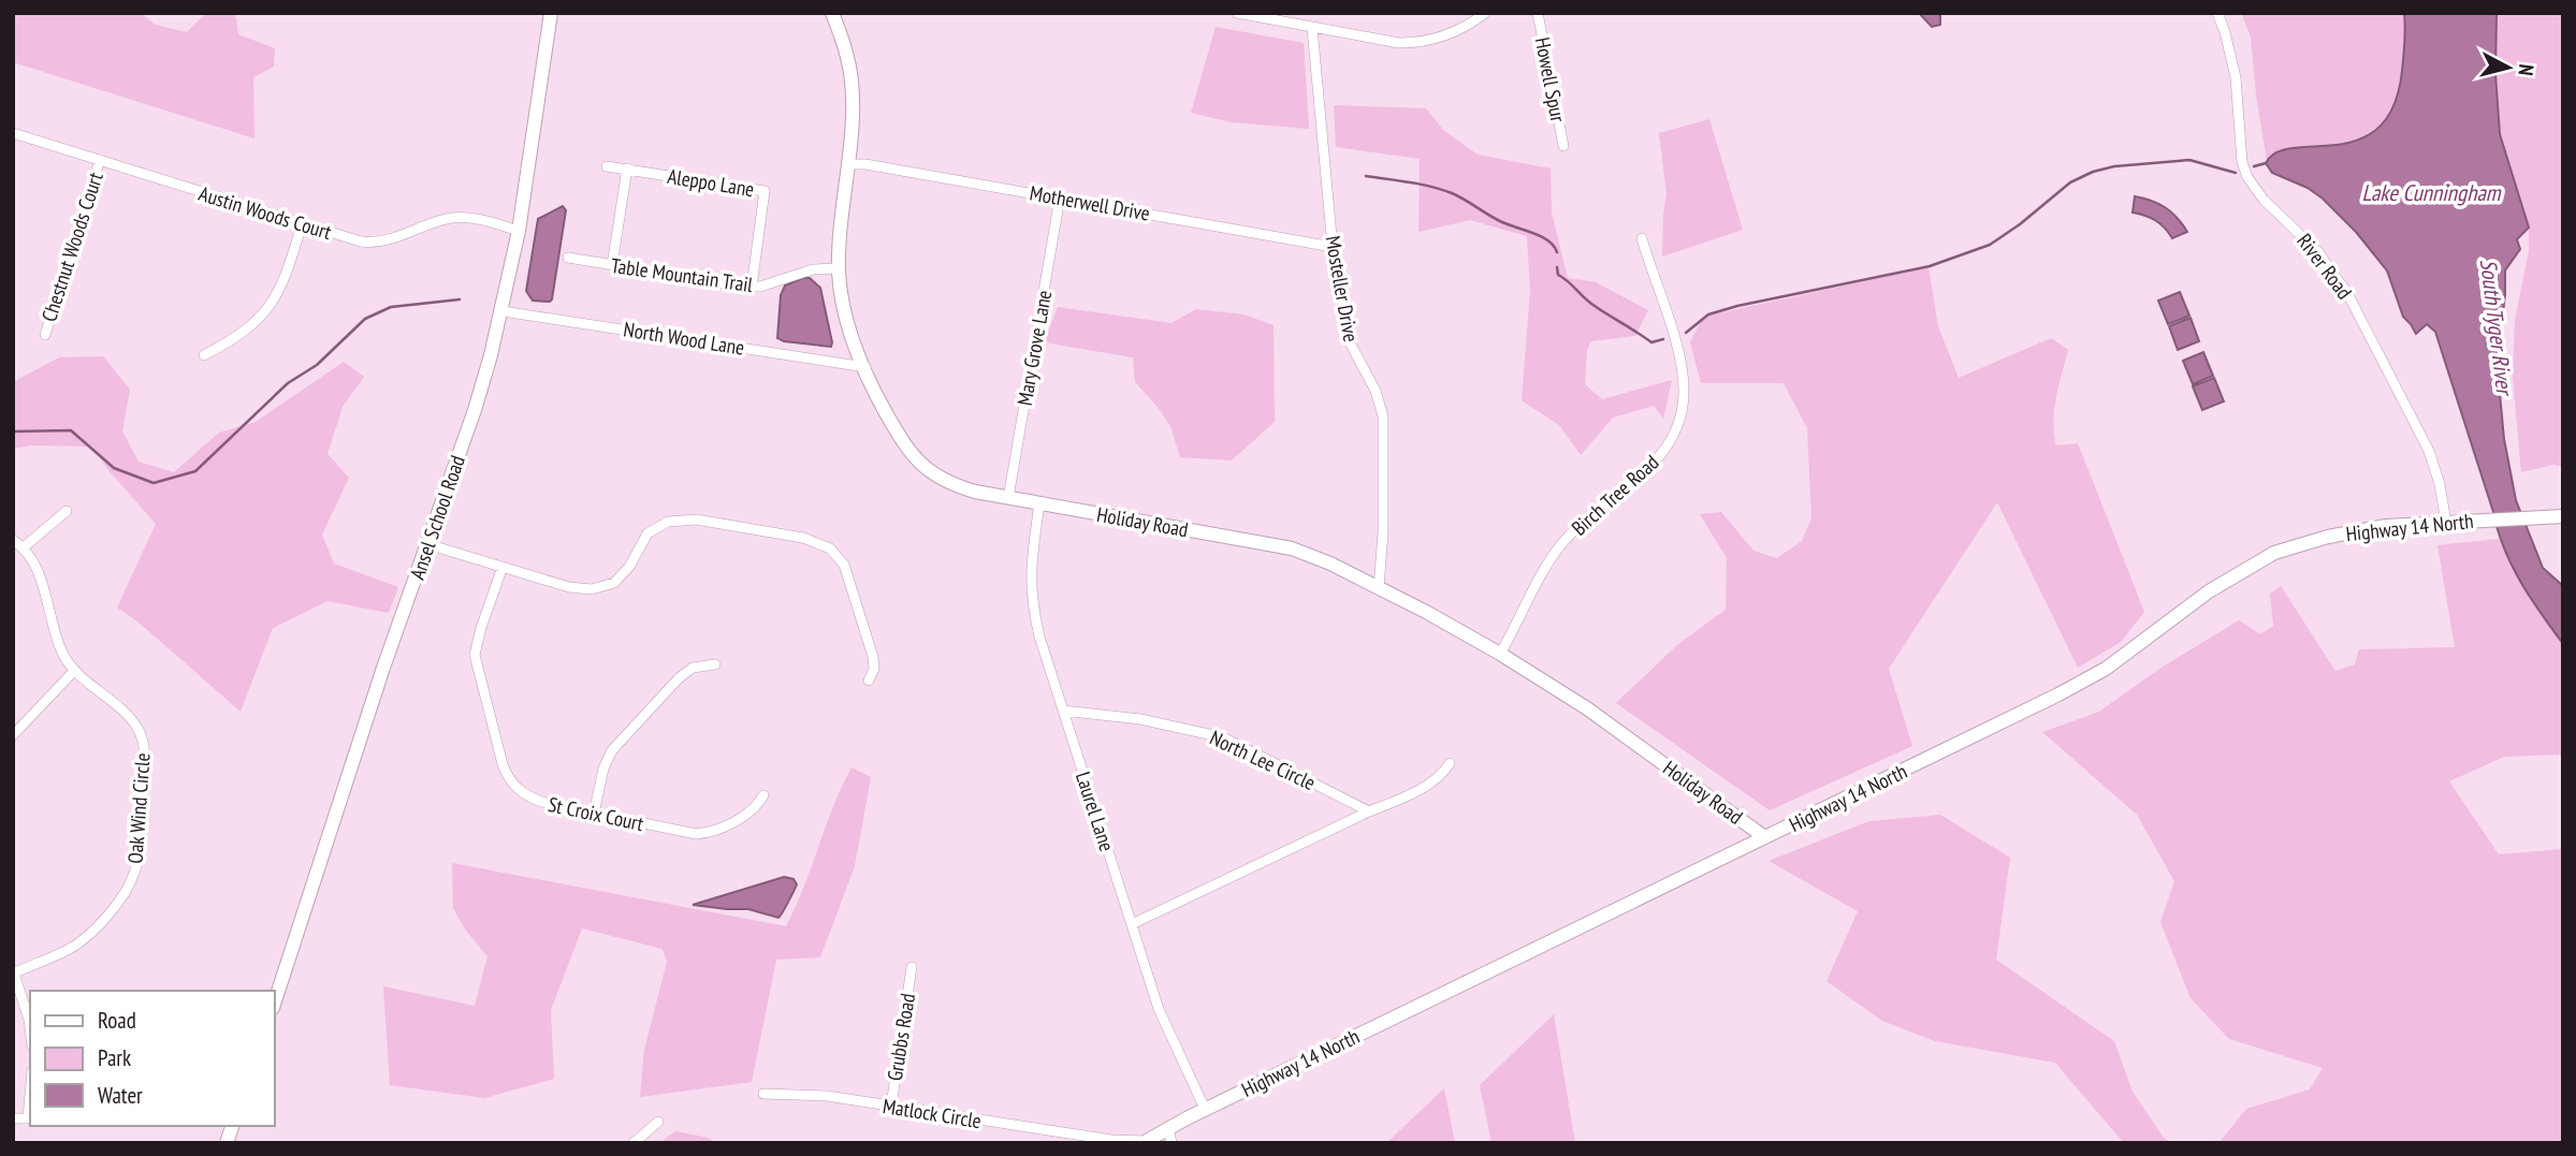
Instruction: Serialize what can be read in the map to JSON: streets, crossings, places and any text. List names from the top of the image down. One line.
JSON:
{"streets":{"street":["Howell Spur","Aleppo Lane","Motherwell Drive","Austin Woods Court","Chestnut Woods Court","River Road","Table Mountain Trail","Mosteller Drive","North Wood Lane","Mary Grove Lane","Birch Tree Road","Ansel School Road","Holiday Road","Highway 14 North","North Lee Circle","Oak Wind Circle","Laurel Lane","St Croix Court","Grubbs Road","Matlock Circle"]},"crossings":[["Aleppo Lane","Table Mountain Trail"],["Motherwell Drive","Mosteller Drive"],["Motherwell Drive","Mary Grove Lane"],["Motherwell Drive","Holiday Road"],["Austin Woods Court","Chestnut Woods Court"],["Austin Woods Court","Ansel School Road"],["River Road","Highway 14 North"],["Table Mountain Trail","Holiday Road"],["Mosteller Drive","Holiday Road"],["North Wood Lane","Ansel School Road"],["North Wood Lane","Holiday Road"],["Mary Grove Lane","Holiday Road"],["Birch Tree Road","Holiday Road"],["Holiday Road","Highway 14 North"],["Holiday Road","Laurel Lane"],["Highway 14 North","Laurel Lane"],["Highway 14 North","Matlock Circle"],["North Lee Circle","Laurel Lane"],["Grubbs Road","Matlock Circle"]],"water":["Lake Cunningham","South Tyger River"],"legend":["Road","Park","Water"],"north":"right"}
